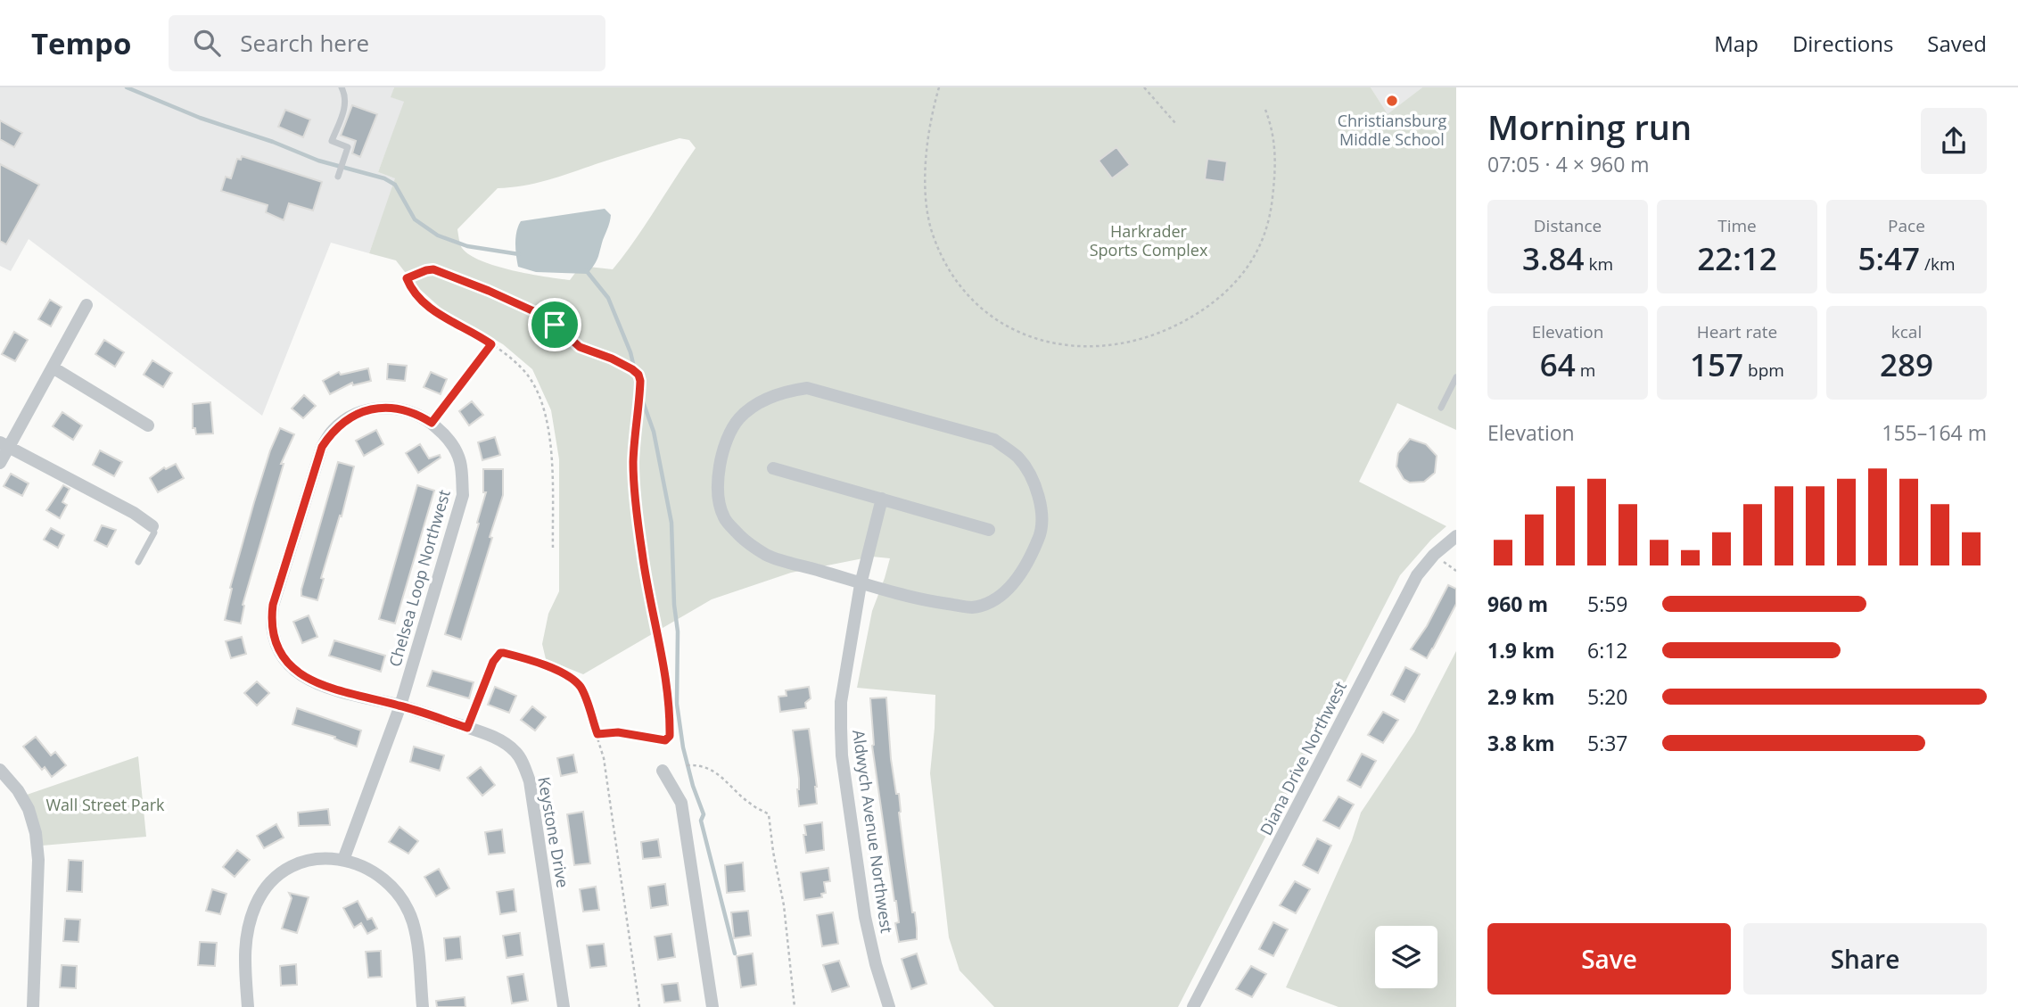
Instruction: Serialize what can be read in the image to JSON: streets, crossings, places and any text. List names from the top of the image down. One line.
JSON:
{"streets":{"street":["Chelsea Loop Northwest","Diana Drive Northwest","Aldwych Avenue Northwest","Keystone Drive"]},"crossings":[["Chelsea Loop Northwest","Keystone Drive"]],"parks":["Harkrader Sports Complex","Wall Street Park"],"places":["Christiansburg Middle School"],"page":{"header":"Tempo","search":"Search here","nav":["Map","Directions","Saved"],"heading":["Morning run","07:05 · 4 × 960 m"],"stats":[["Distance","3.84 km"],["Time","22:12"],["Pace","5:47 /km"],["Elevation","64 m"],["Heart rate","157 bpm"],["kcal","289"]],"chart":["Elevation","155–164 m"],"list":[{"name":"960 m","note":"5:59"},{"name":"1.9 km","note":"6:12"},{"name":"2.9 km","note":"5:20"},{"name":"3.8 km","note":"5:37"}],"buttons":["Save","Share"]}}
